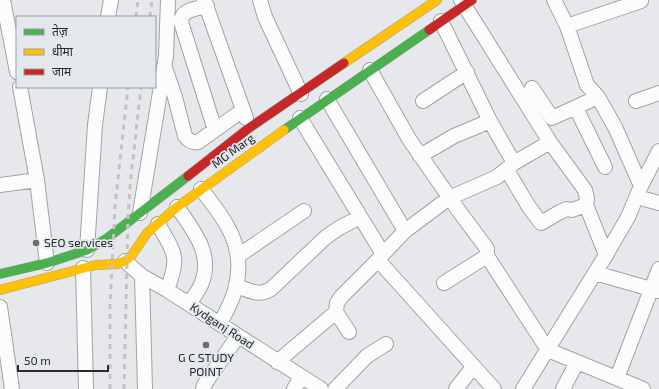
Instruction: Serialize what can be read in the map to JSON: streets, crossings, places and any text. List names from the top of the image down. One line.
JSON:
{"streets":{"main road":["MG Marg"],"street":["Kydganj Road"]},"crossings":[["MG Marg","Kydganj Road"]],"places":["SEO services","G C STUDY POINT"],"legend":["तेज़","धीमा","जाम"],"scale_bar":"50 m"}
